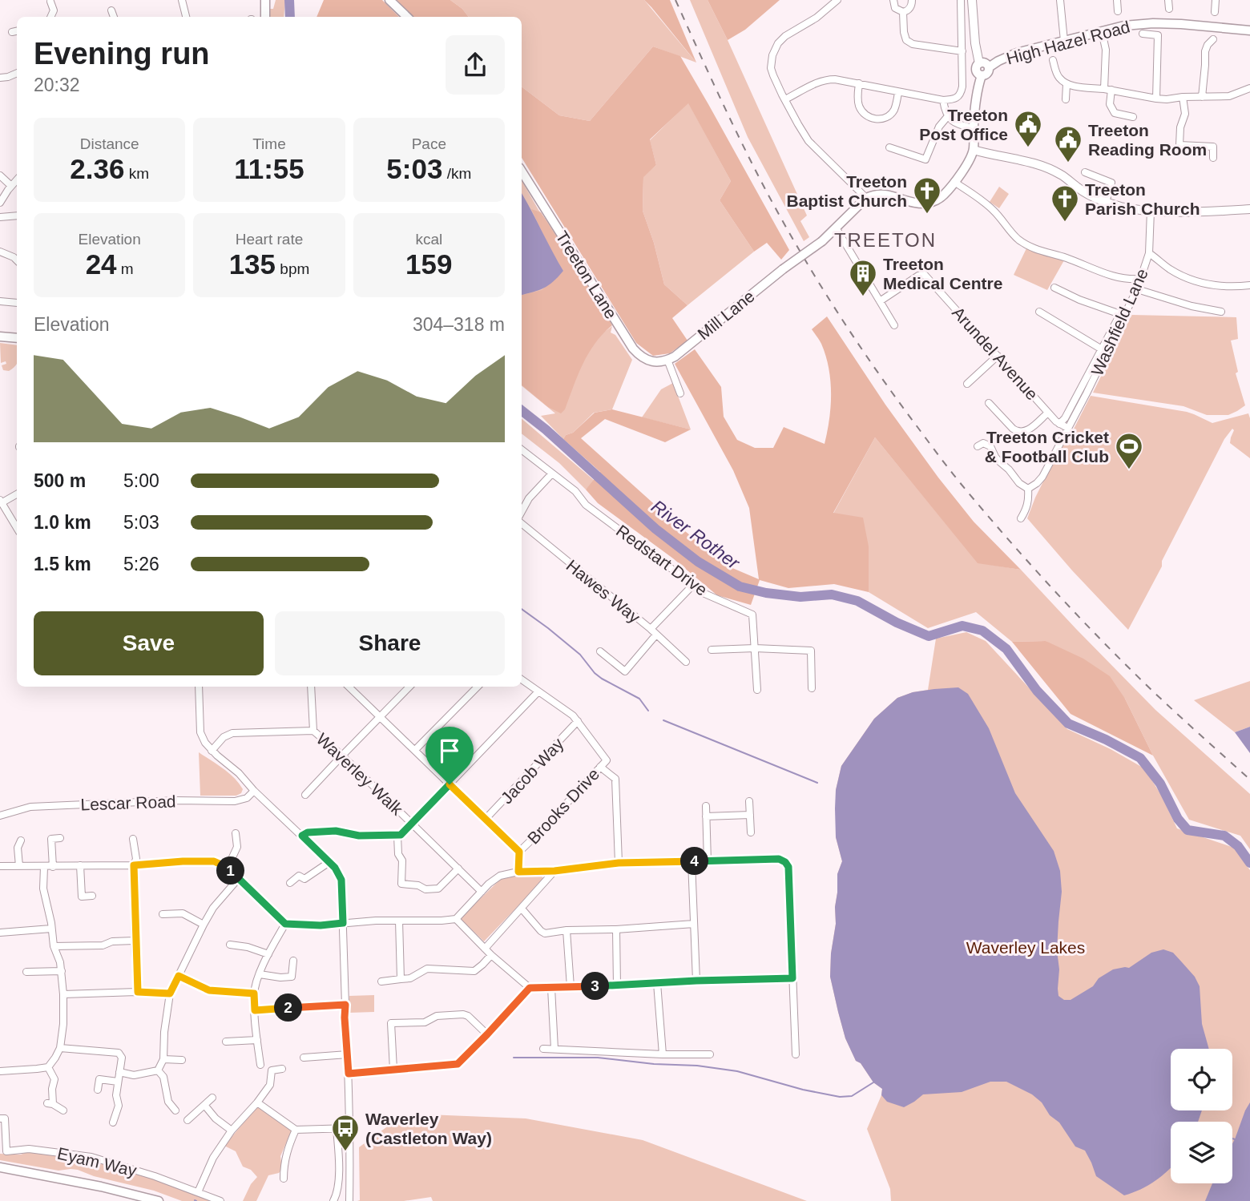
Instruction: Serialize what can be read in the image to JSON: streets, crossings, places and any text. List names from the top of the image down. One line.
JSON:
{"streets":{"main road":["High Hazel Road","Treeton Lane","Mill Lane"],"street":["Washfield Lane","Arundel Avenue","Redstart Drive","Hawes Way","Jacob Way","Waverley Walk","Lescar Road","Brooks Drive","Eyam Way"]},"crossings":[["Treeton Lane","Mill Lane"],["Washfield Lane","Arundel Avenue"],["Jacob Way","Brooks Drive"]],"districts":["TREETON"],"water":["River Rother"],"parks":["Waverley Lakes"],"places":{"public building":["Treeton Post Office","Treeton Reading Room"],"church":["Treeton Baptist Church","Treeton Parish Church"],"building":["Treeton Medical Centre"],"sports":["Treeton Cricket & Football Club"],"bus stop":["Waverley (Castleton Way)"]},"page":{"heading":["Evening run","20:32"],"stats":[["Distance","2.36 km"],["Time","11:55"],["Pace","5:03 /km"],["Elevation","24 m"],["Heart rate","135 bpm"],["kcal","159"]],"chart":["Elevation","304–318 m"],"list":[{"name":"500 m","note":"5:00"},{"name":"1.0 km","note":"5:03"},{"name":"1.5 km","note":"5:26"}],"buttons":["Save","Share"],"pins":["4","1","3","2"]}}
